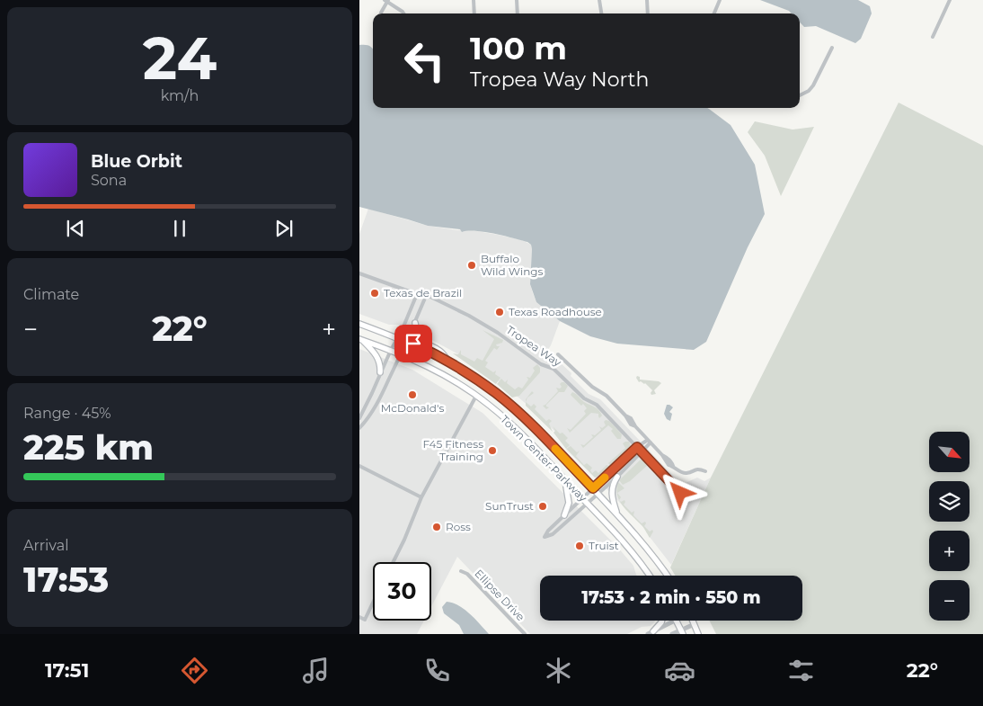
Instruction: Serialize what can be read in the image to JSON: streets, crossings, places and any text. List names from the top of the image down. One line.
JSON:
{"streets":{"main road":["Town Center Parkway"],"street":["Tropea Way","Ellipse Drive"]},"places":["Buffalo Wild Wings","Texas de Brazil","Texas Roadhouse","McDonald's","F45 Fitness Training","SunTrust","Ross","Truist"],"north":"bottom right","page":{"tile":[["24","km/h"],"Climate",["Range · 45%","225 km"],["Arrival","17:53"]],"turn":["100 m","Tropea Way North"],"song":["Blue Orbit","Sona"],"heat":["−","22°","+"],"map_buttons":["+","−"],"limit":"30","trip":"17:53 · 2 min · 550 m","tabs":["17:51","22°"]}}
